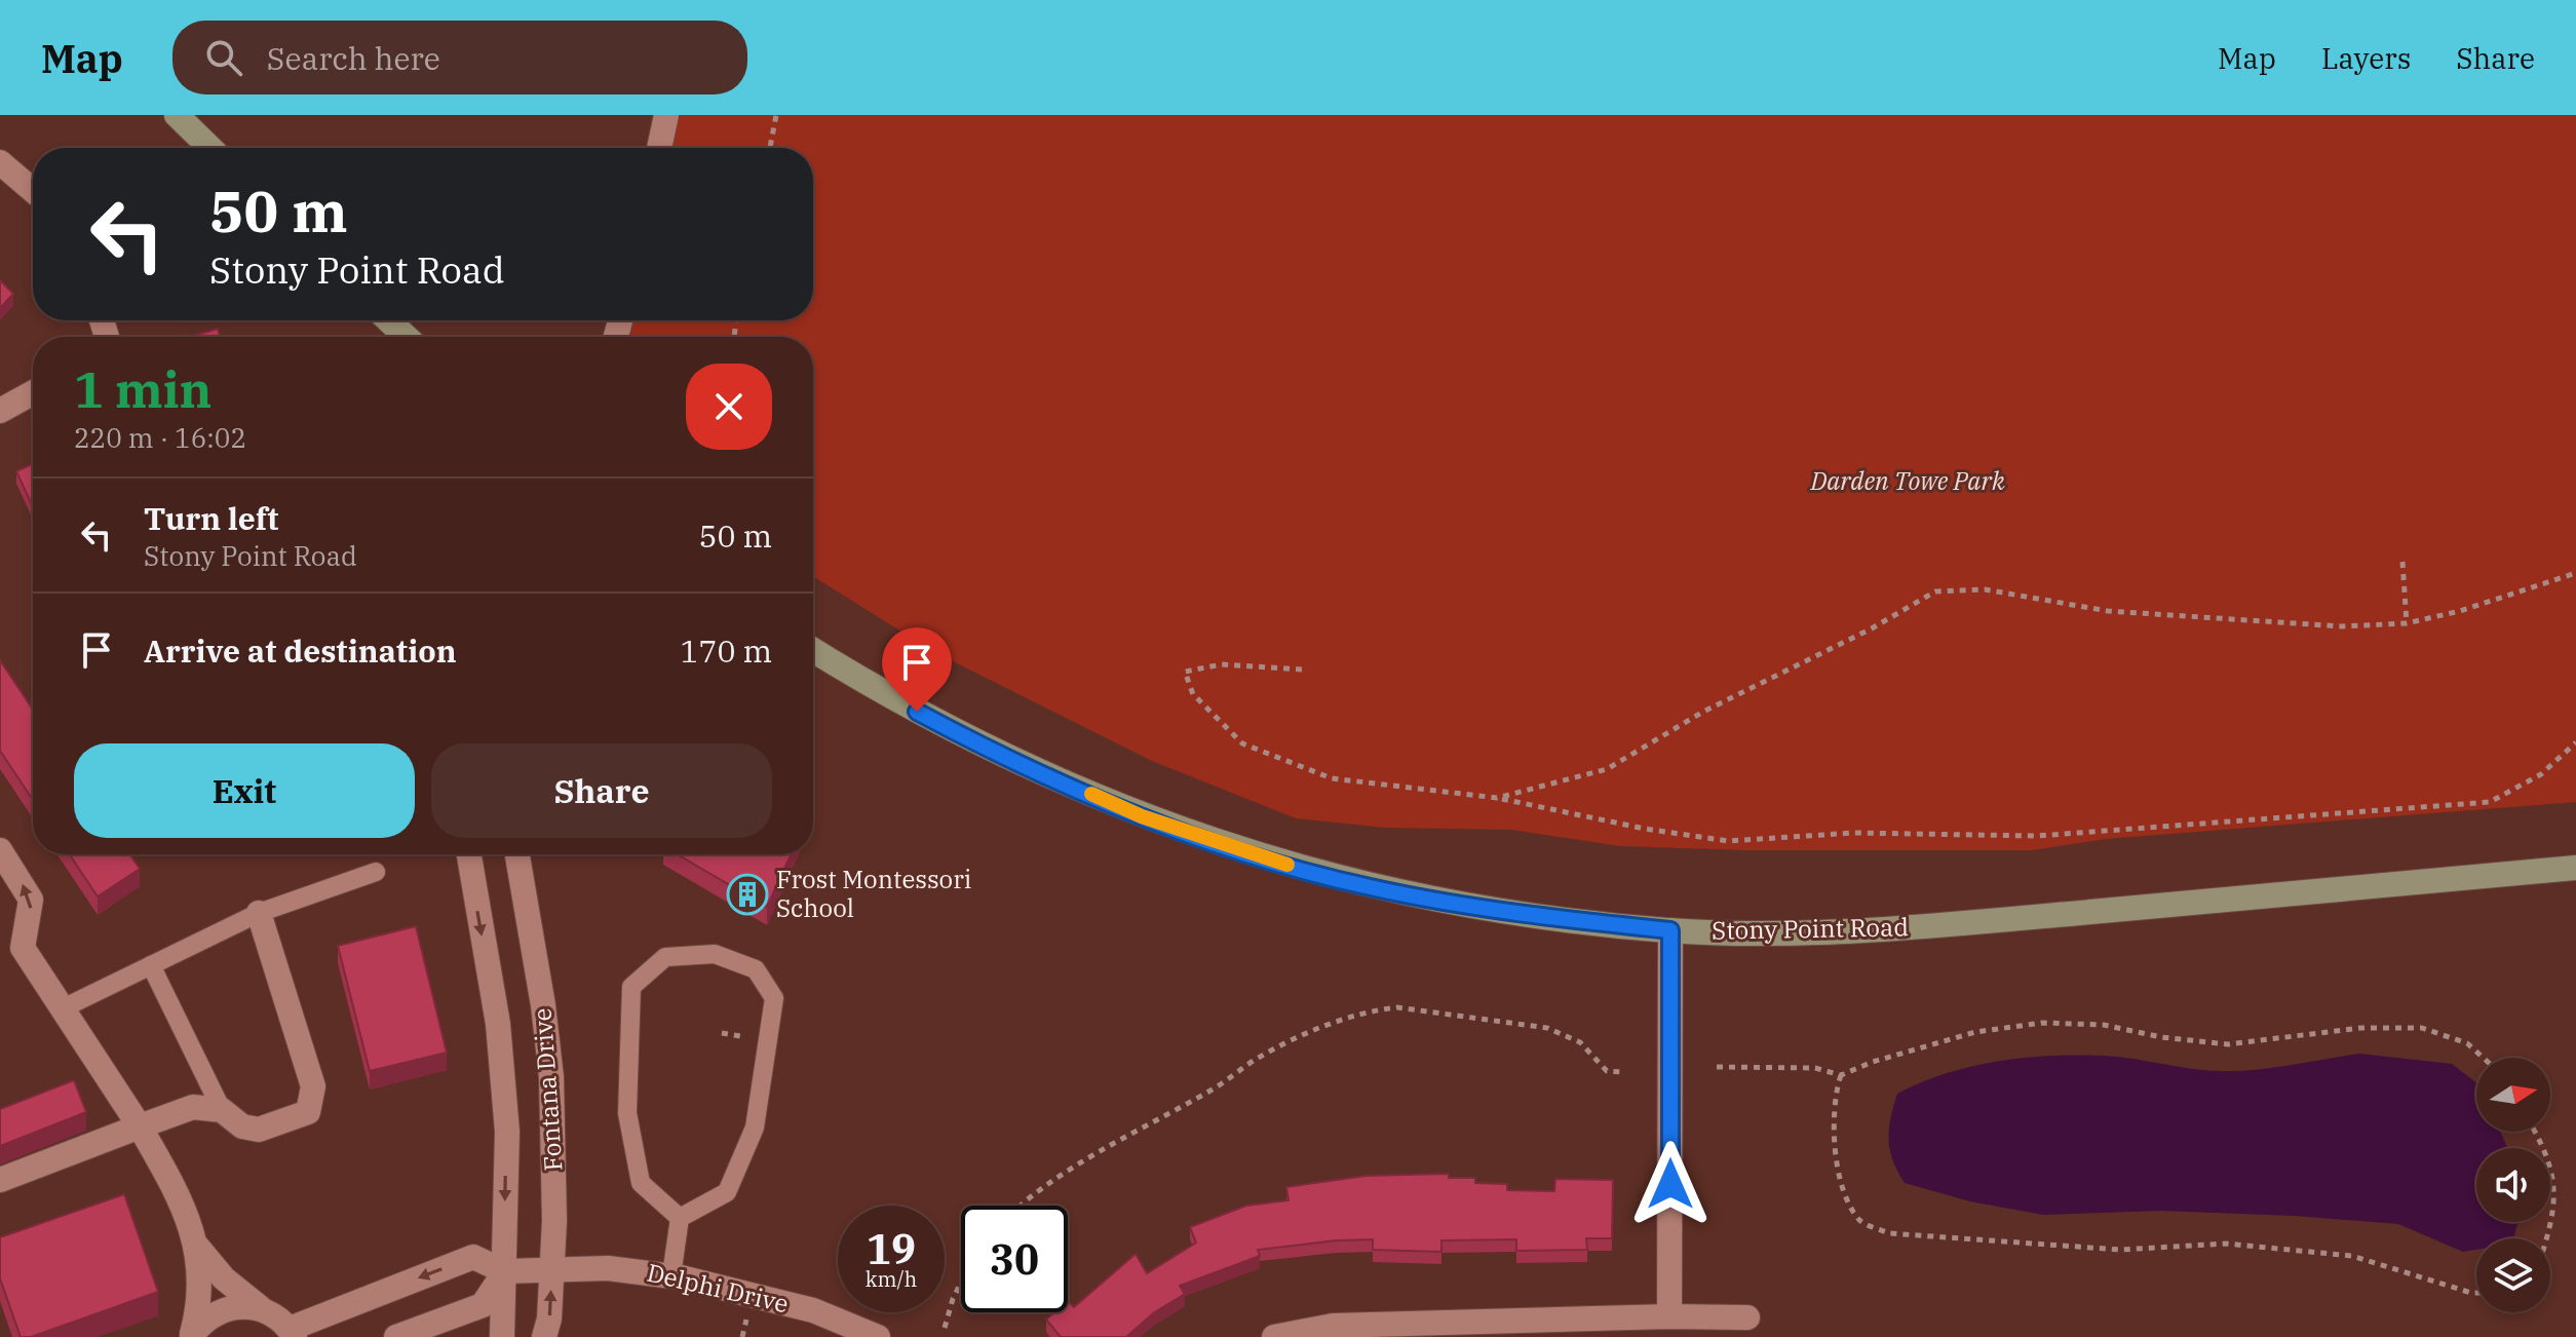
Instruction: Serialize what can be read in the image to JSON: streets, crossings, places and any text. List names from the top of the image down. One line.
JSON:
{"streets":{"main road":["Stony Point Road"],"street":["Fontana Drive","Delphi Drive"]},"crossings":[["Fontana Drive","Delphi Drive"]],"parks":["Darden Towe Park"],"places":{"building":["Frost Montessori School"]},"north":"right","page":{"header":"Map","search":"Search here","nav":["Map","Layers","Share"],"turn":["50 m","Stony Point Road"],"heading":["1 min","220 m · 16:02"],"list":[{"name":"Turn left","note":"Stony Point Road","value":"50 m"},{"name":"Arrive at destination","value":"170 m"}],"buttons":["Exit","Share"],"speed":"19 km/h","limit":"30"}}
